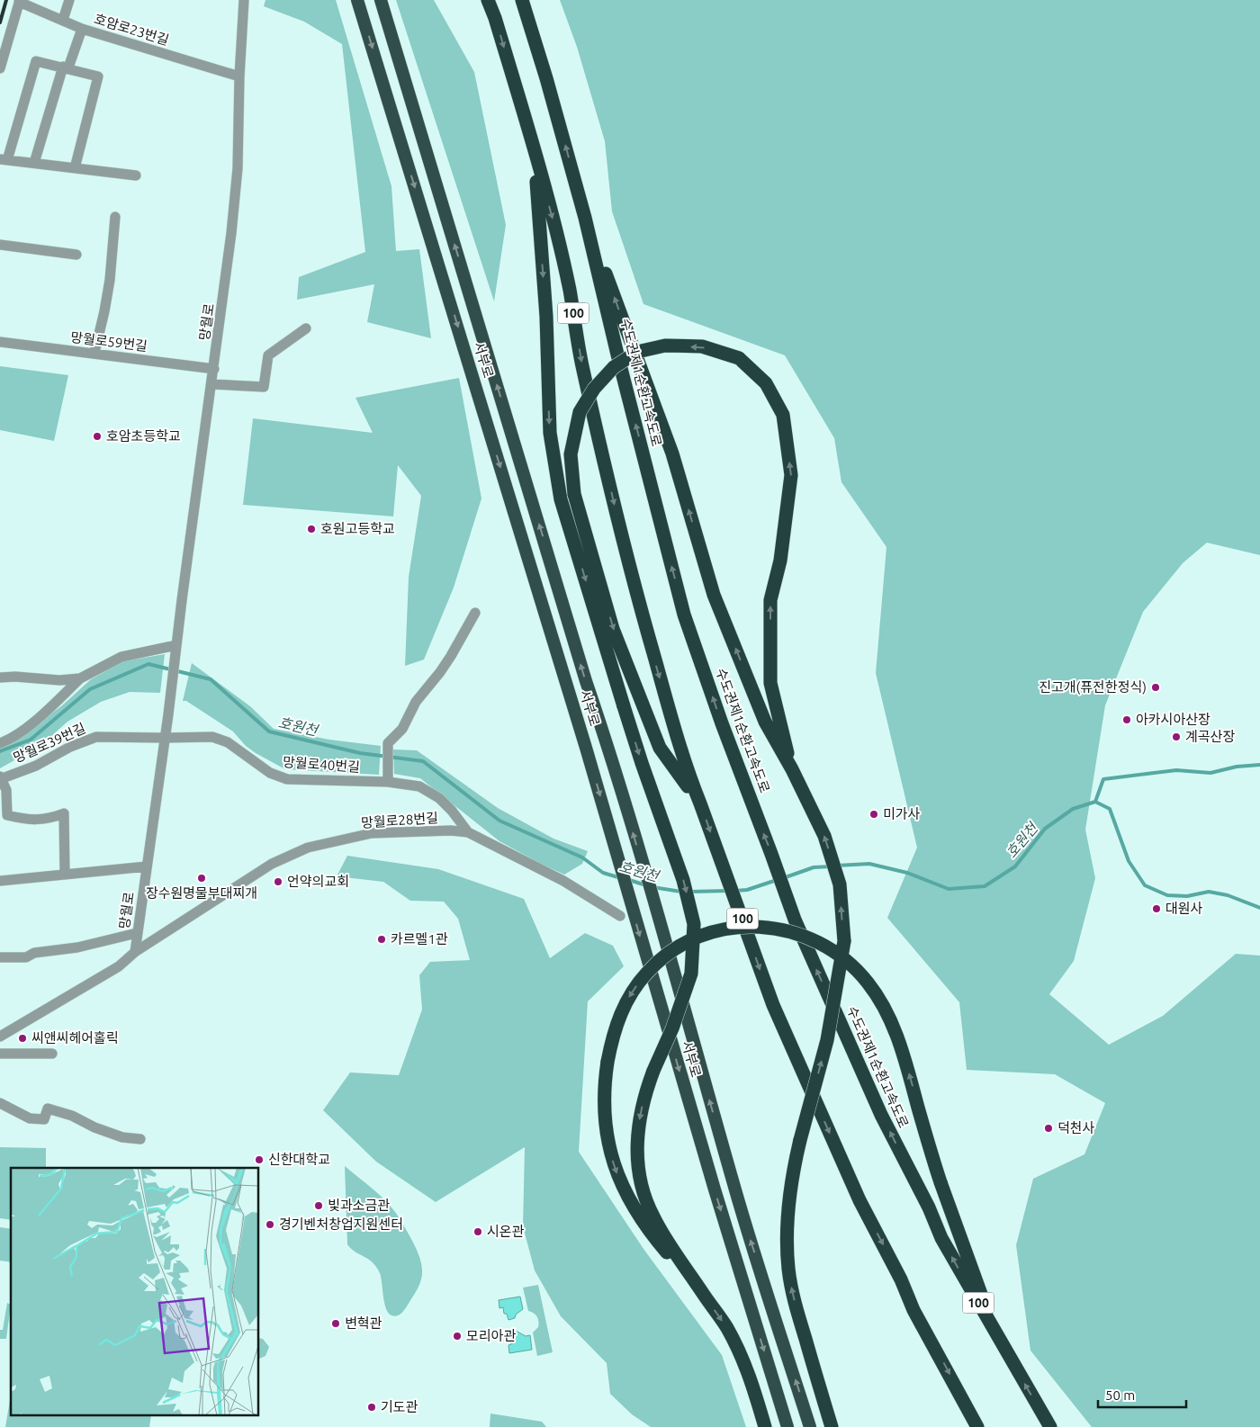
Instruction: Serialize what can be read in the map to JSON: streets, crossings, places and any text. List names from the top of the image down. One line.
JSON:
{"streets":{"highway":["100","서부로","수도권제1순환고속도로"],"street":["호암로23번길","망월로","망월로59번길","망월로39번길","망월로40번길","망월로28번길"]},"crossings":[["호암로23번길","망월로"],["망월로","망월로59번길"],["망월로","망월로39번길"],["망월로","망월로40번길"],["망월로","망월로28번길"],["망월로39번길","망월로40번길"],["망월로40번길","망월로28번길"]],"water":["호원천"],"places":["호암초등학교","호원고등학교","진고개(퓨전한정식)","아카시아산장","계곡산장","미가사","장수원명물부대찌개","언약의교회","대원사","카르멜1관","씨앤씨헤어홀릭","덕천사","신한대학교","빛과소금관","경기벤처창업지원센터","시온관","변혁관","모리아관","기도관"],"scale_bar":"50 m"}
